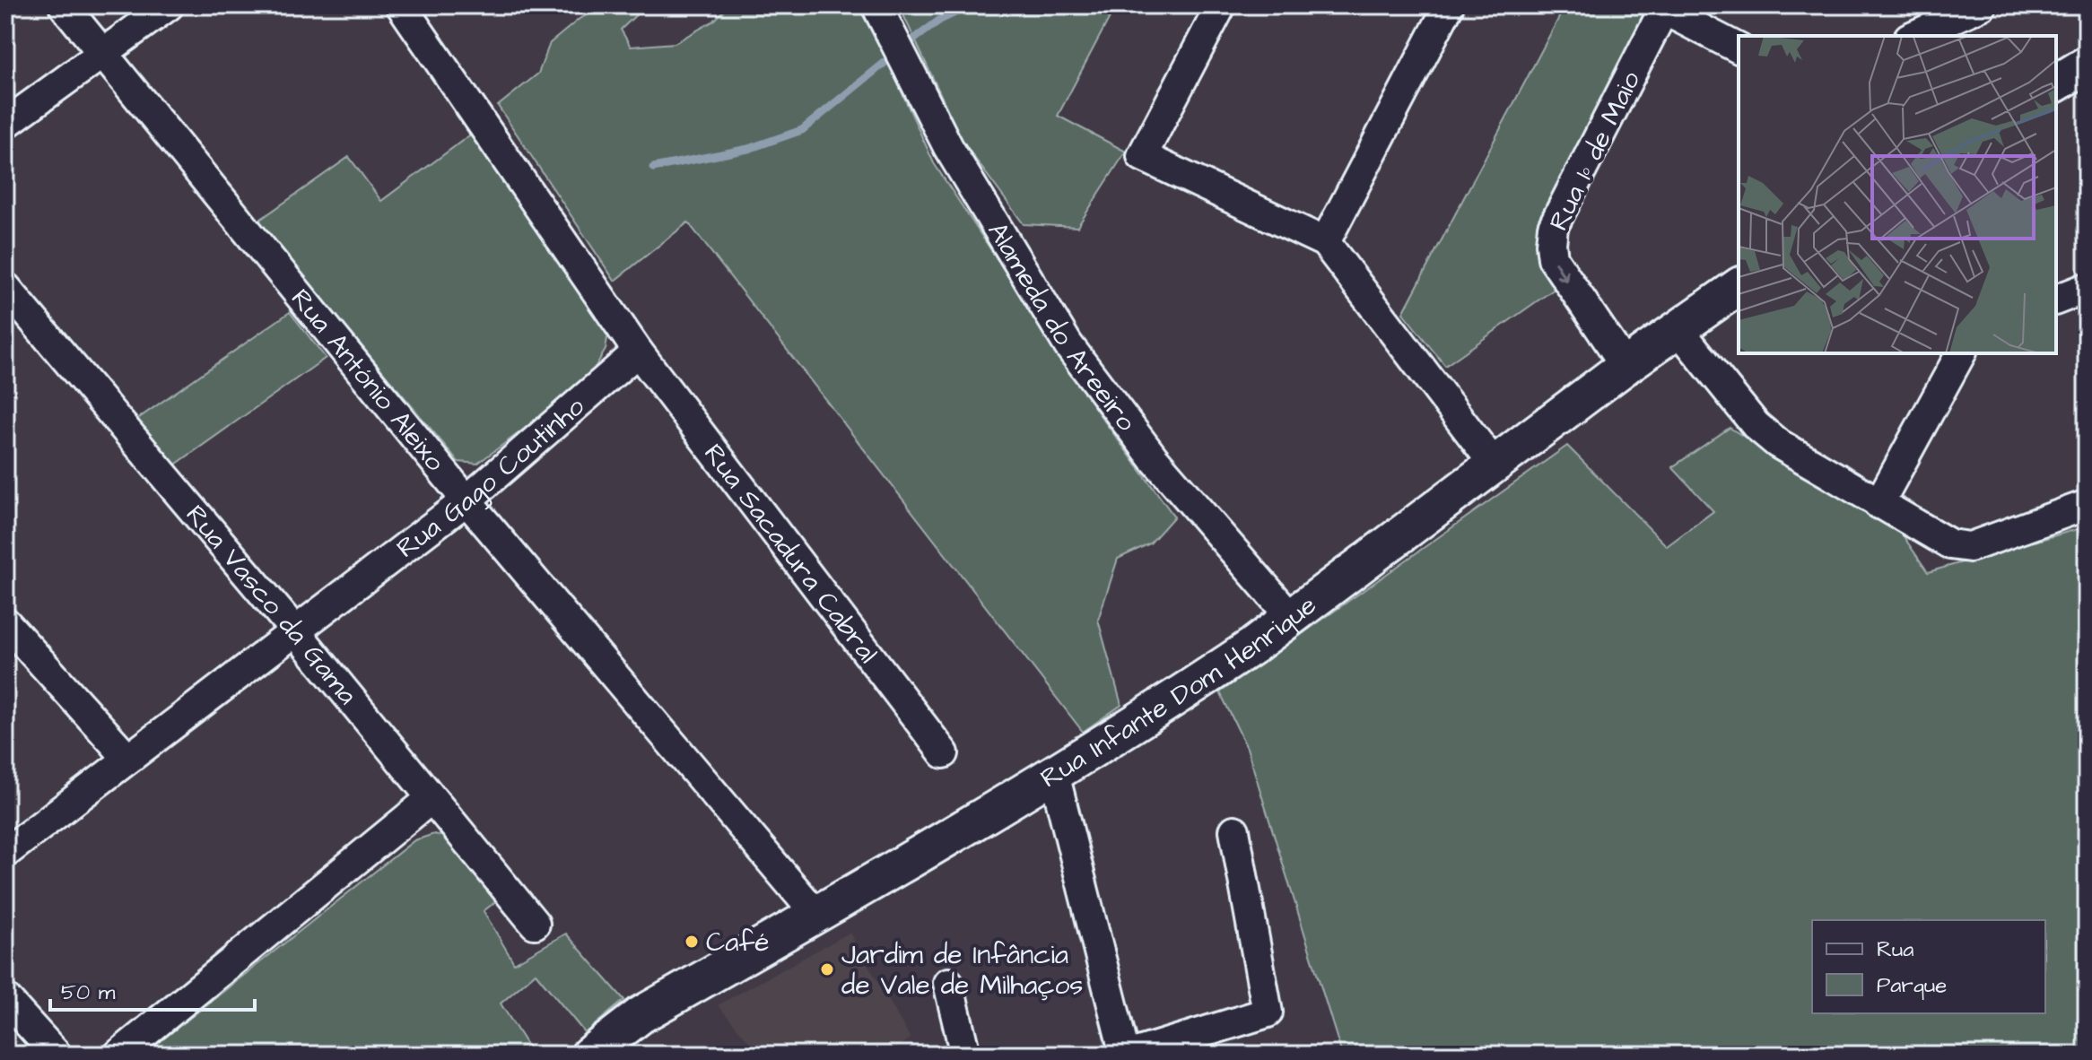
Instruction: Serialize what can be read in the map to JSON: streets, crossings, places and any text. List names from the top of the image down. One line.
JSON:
{"streets":{"street":["Rua 1º de Maio","Alameda do Areeiro","Rua António Aleixo","Rua Gago Coutinho","Rua Sacadura Cabral","Rua Vasco da Gama","Rua Infante Dom Henrique"]},"crossings":[["Rua 1º de Maio","Rua Infante Dom Henrique"],["Alameda do Areeiro","Rua Infante Dom Henrique"],["Rua António Aleixo","Rua Gago Coutinho"],["Rua António Aleixo","Rua Infante Dom Henrique"],["Rua Gago Coutinho","Rua Sacadura Cabral"],["Rua Gago Coutinho","Rua Vasco da Gama"]],"places":["Café","Jardim de Infância de Vale de Milhaços"],"legend":["Rua","Parque"],"scale_bar":"50 m"}
